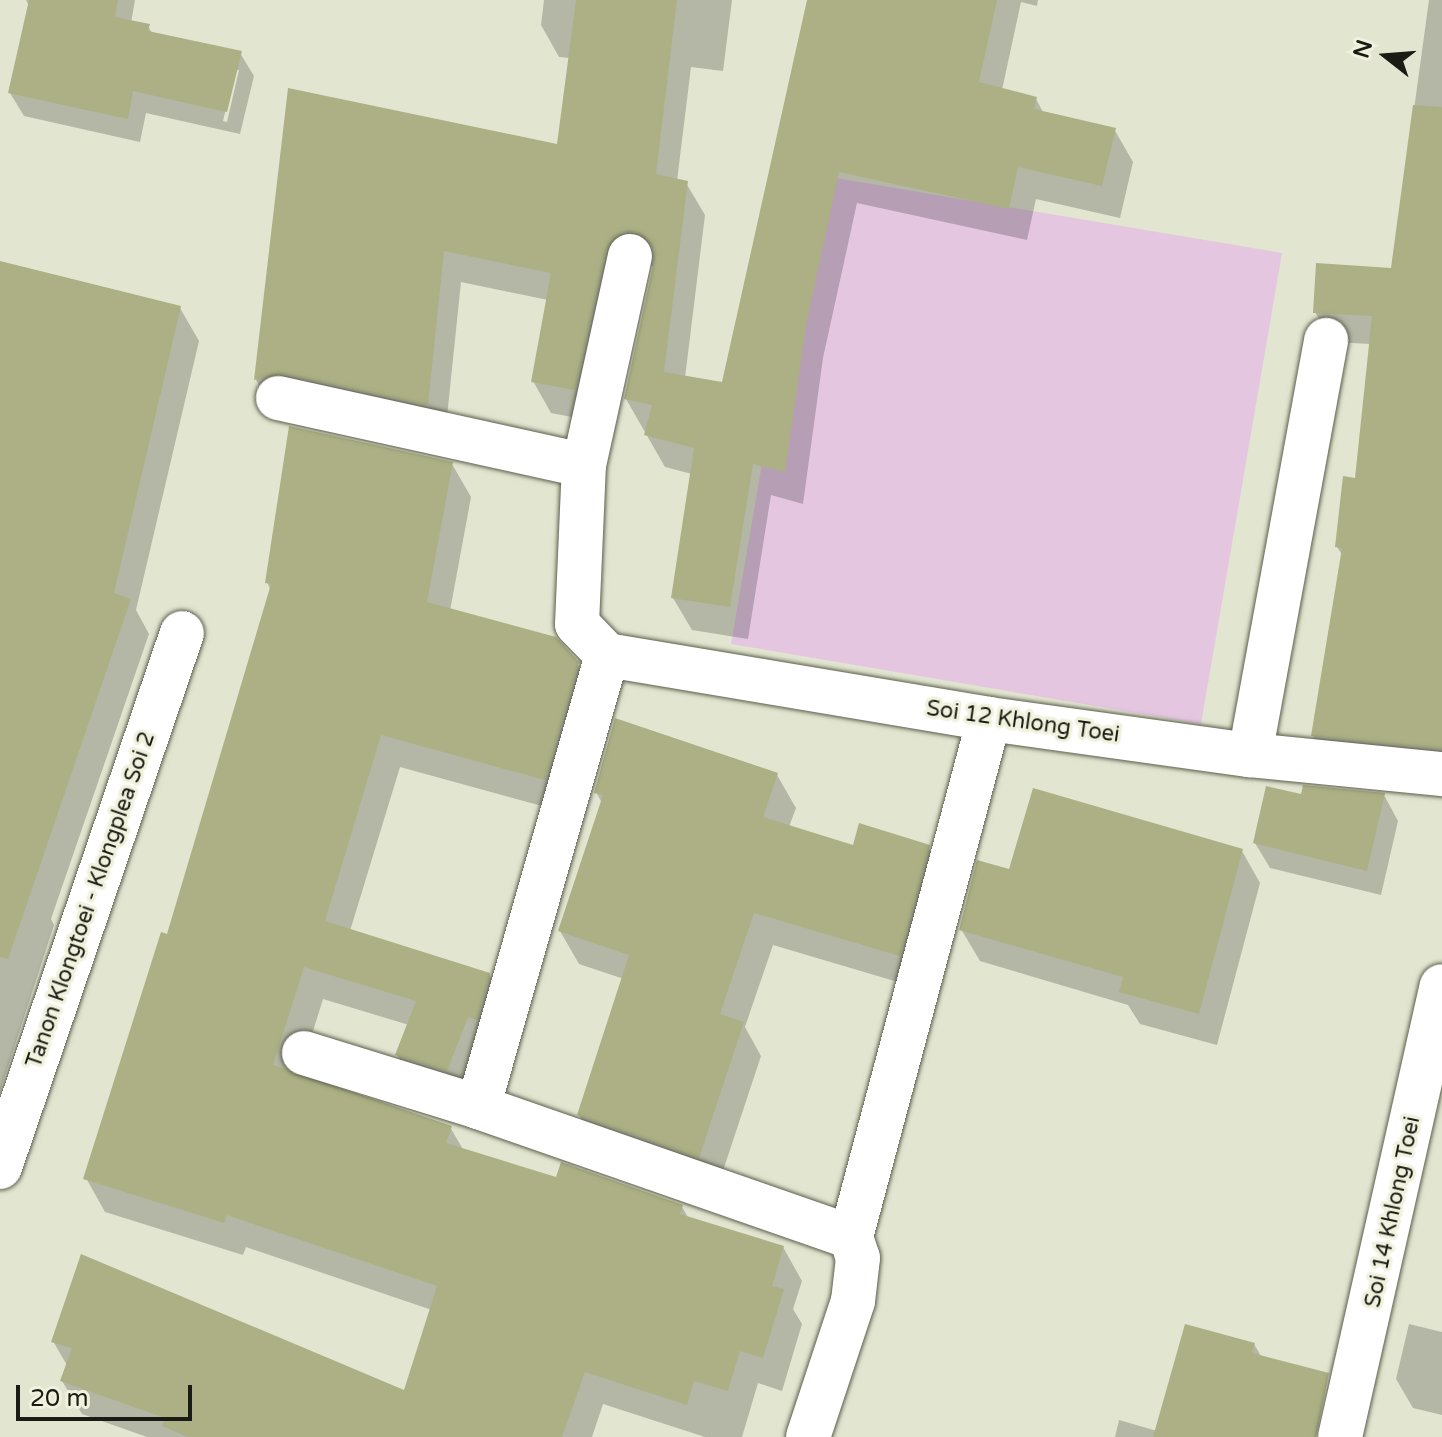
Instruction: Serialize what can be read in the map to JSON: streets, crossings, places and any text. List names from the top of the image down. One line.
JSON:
{"streets":{"street":["Soi 12 Khlong Toei","Tanon Klongtoei - Klongplea Soi 2","Soi 14 Khlong Toei"]},"scale_bar":"20 m","north":"left"}
